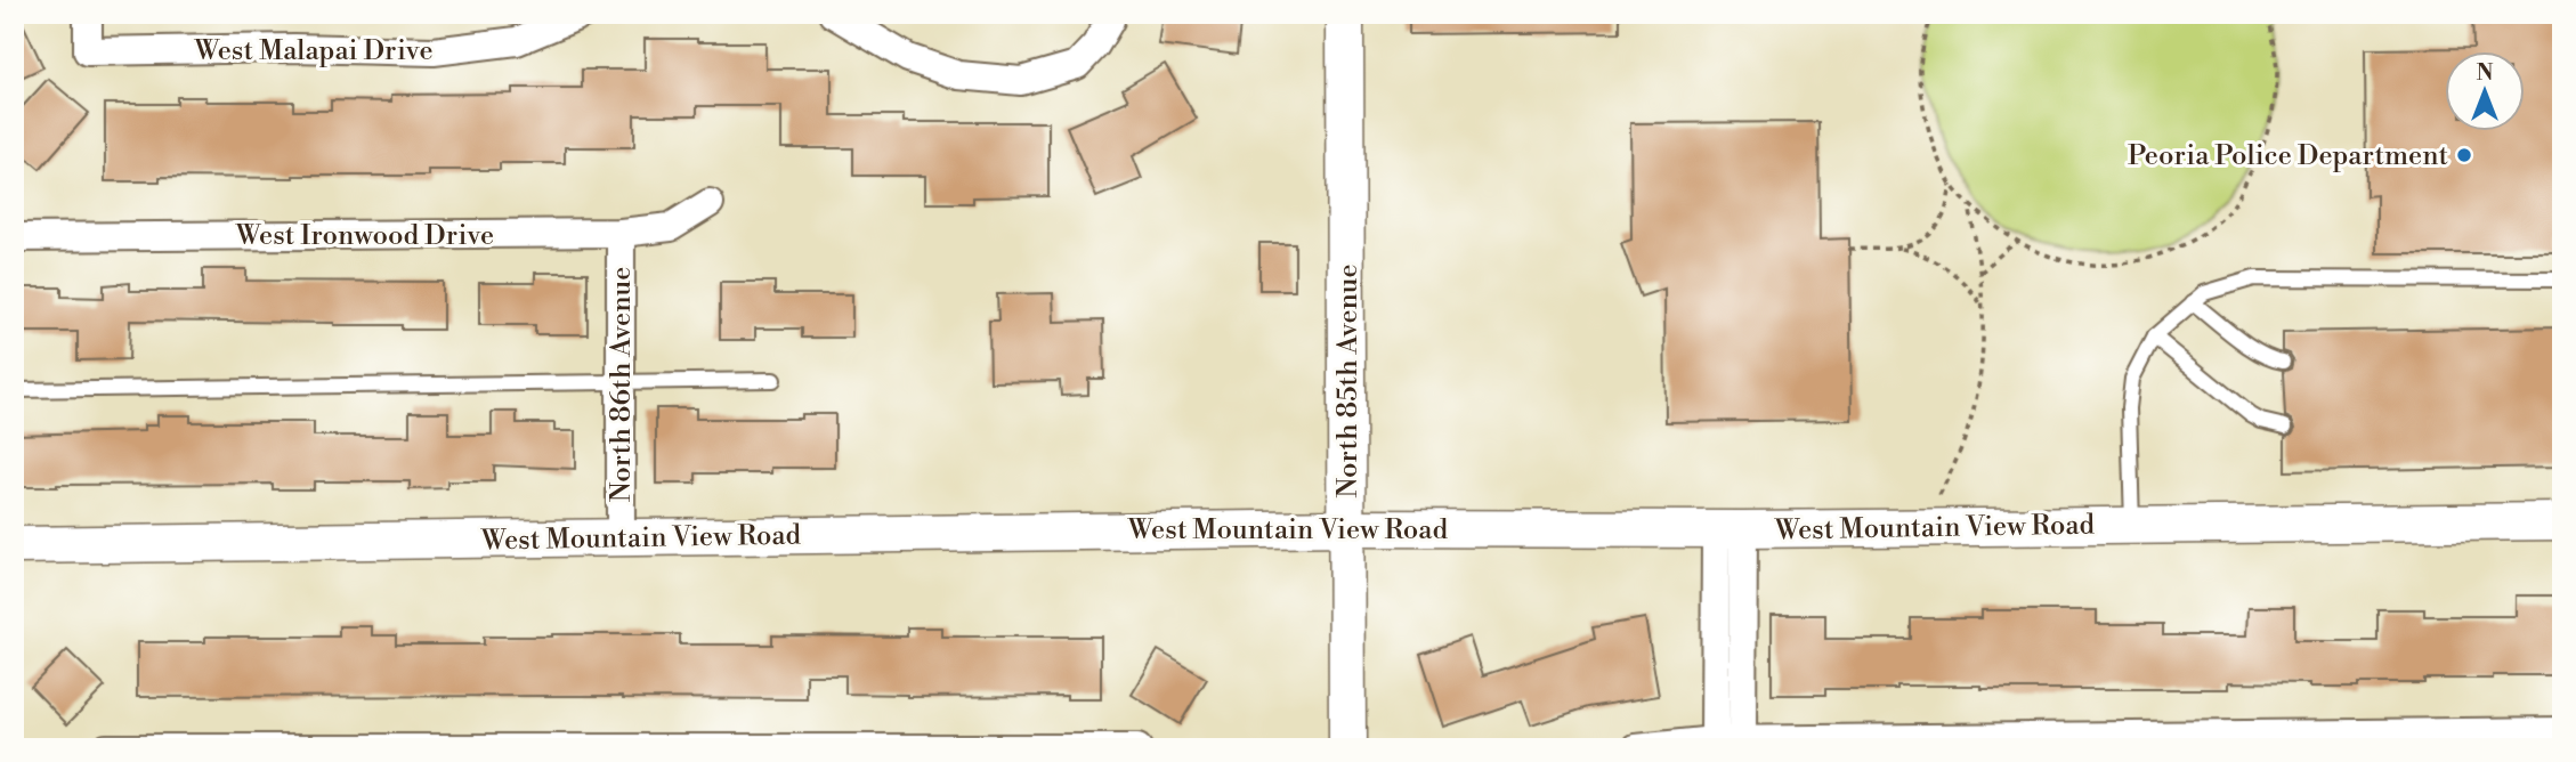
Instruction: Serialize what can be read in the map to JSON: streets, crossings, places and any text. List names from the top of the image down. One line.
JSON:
{"streets":{"street":["West Malapai Drive","West Ironwood Drive","North 85th Avenue","North 86th Avenue","West Mountain View Road"]},"crossings":[["West Ironwood Drive","North 86th Avenue"],["North 85th Avenue","West Mountain View Road"],["North 86th Avenue","West Mountain View Road"]],"places":["Peoria Police Department"],"north":"top"}
